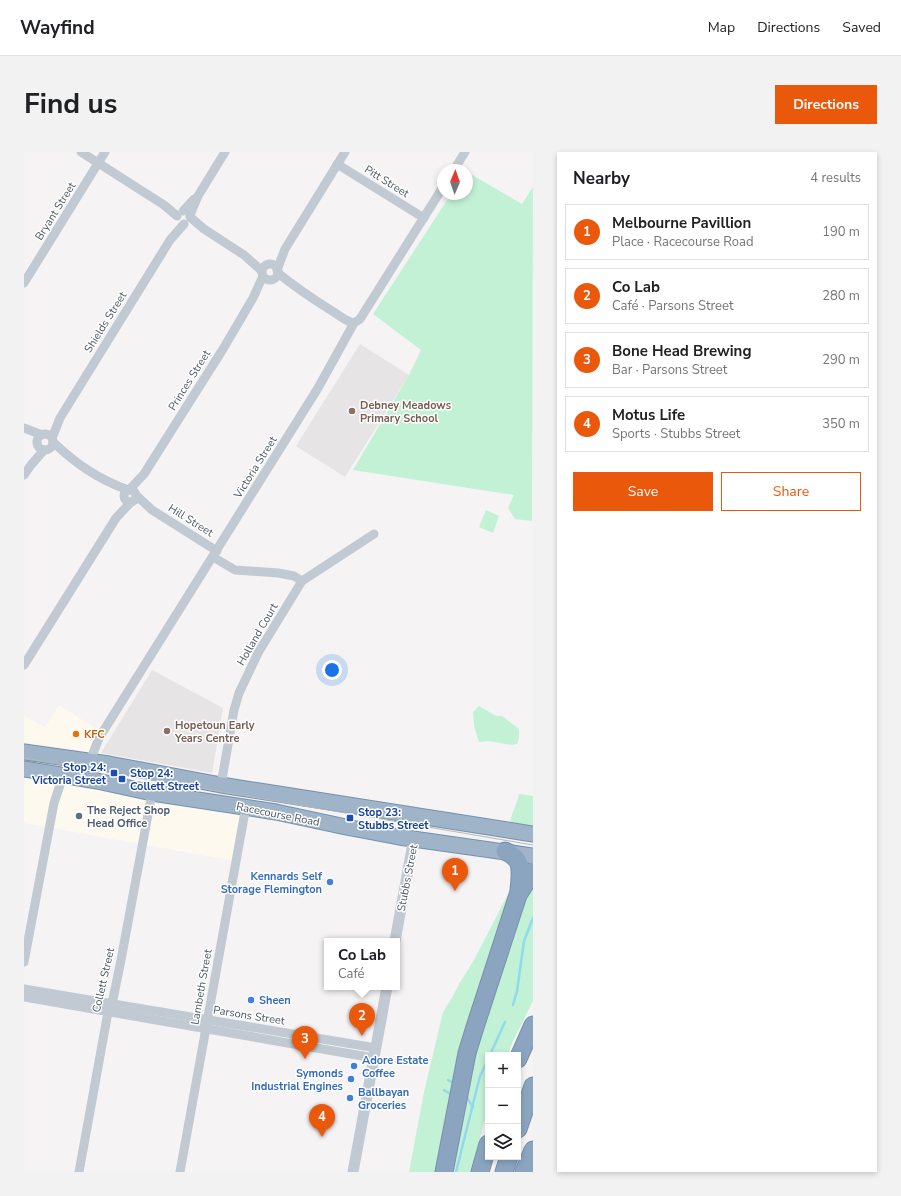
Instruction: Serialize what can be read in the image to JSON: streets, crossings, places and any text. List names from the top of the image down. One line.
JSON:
{"streets":{"highway":["Racecourse Road","Stubbs Street"],"street":["Pitt Street","Bryant Street","Shields Street","Princes Street","Victoria Street","Hill Street","Holland Court","Collett Street","Lambeth Street","Parsons Street"]},"crossings":[["Pitt Street","Princes Street"],["Pitt Street","Victoria Street"],["Shields Street","Hill Street"],["Princes Street","Hill Street"],["Victoria Street","Hill Street"],["Victoria Street","Racecourse Road"],["Hill Street","Holland Court"],["Holland Court","Racecourse Road"],["Racecourse Road","Stubbs Street"],["Racecourse Road","Collett Street"],["Racecourse Road","Lambeth Street"],["Collett Street","Parsons Street"],["Lambeth Street","Parsons Street"]],"places":{"other":["Debney Meadows Primary School","Hopetoun Early Years Centre","KFC","The Reject Shop Head Office","Kennards Self Storage Flemington","Sheen","Adore Estate Coffee","Symonds Industrial Engines","Ballbayan Groceries"],"transit":["Stop 24: Victoria Street","Stop 24: Collett Street","Stop 23: Stubbs Street"]},"north":"top","page":{"header":"Wayfind","nav":["Map","Directions","Saved"],"title":"Find us","buttons":["Directions",["Save","Share"]],"heading":["Nearby","4 results"],"list":[{"mark":"1","name":"Melbourne Pavillion","note":"Place · Racecourse Road","value":"190 m"},{"mark":"2","name":"Co Lab","note":"Café · Parsons Street","value":"280 m"},{"mark":"3","name":"Bone Head Brewing","note":"Bar · Parsons Street","value":"290 m"},{"mark":"4","name":"Motus Life","note":"Sports · Stubbs Street","value":"350 m"}],"pins":["1","2","3","4"],"popup":["Co Lab","Café"],"map_buttons":["+","−"]}}
